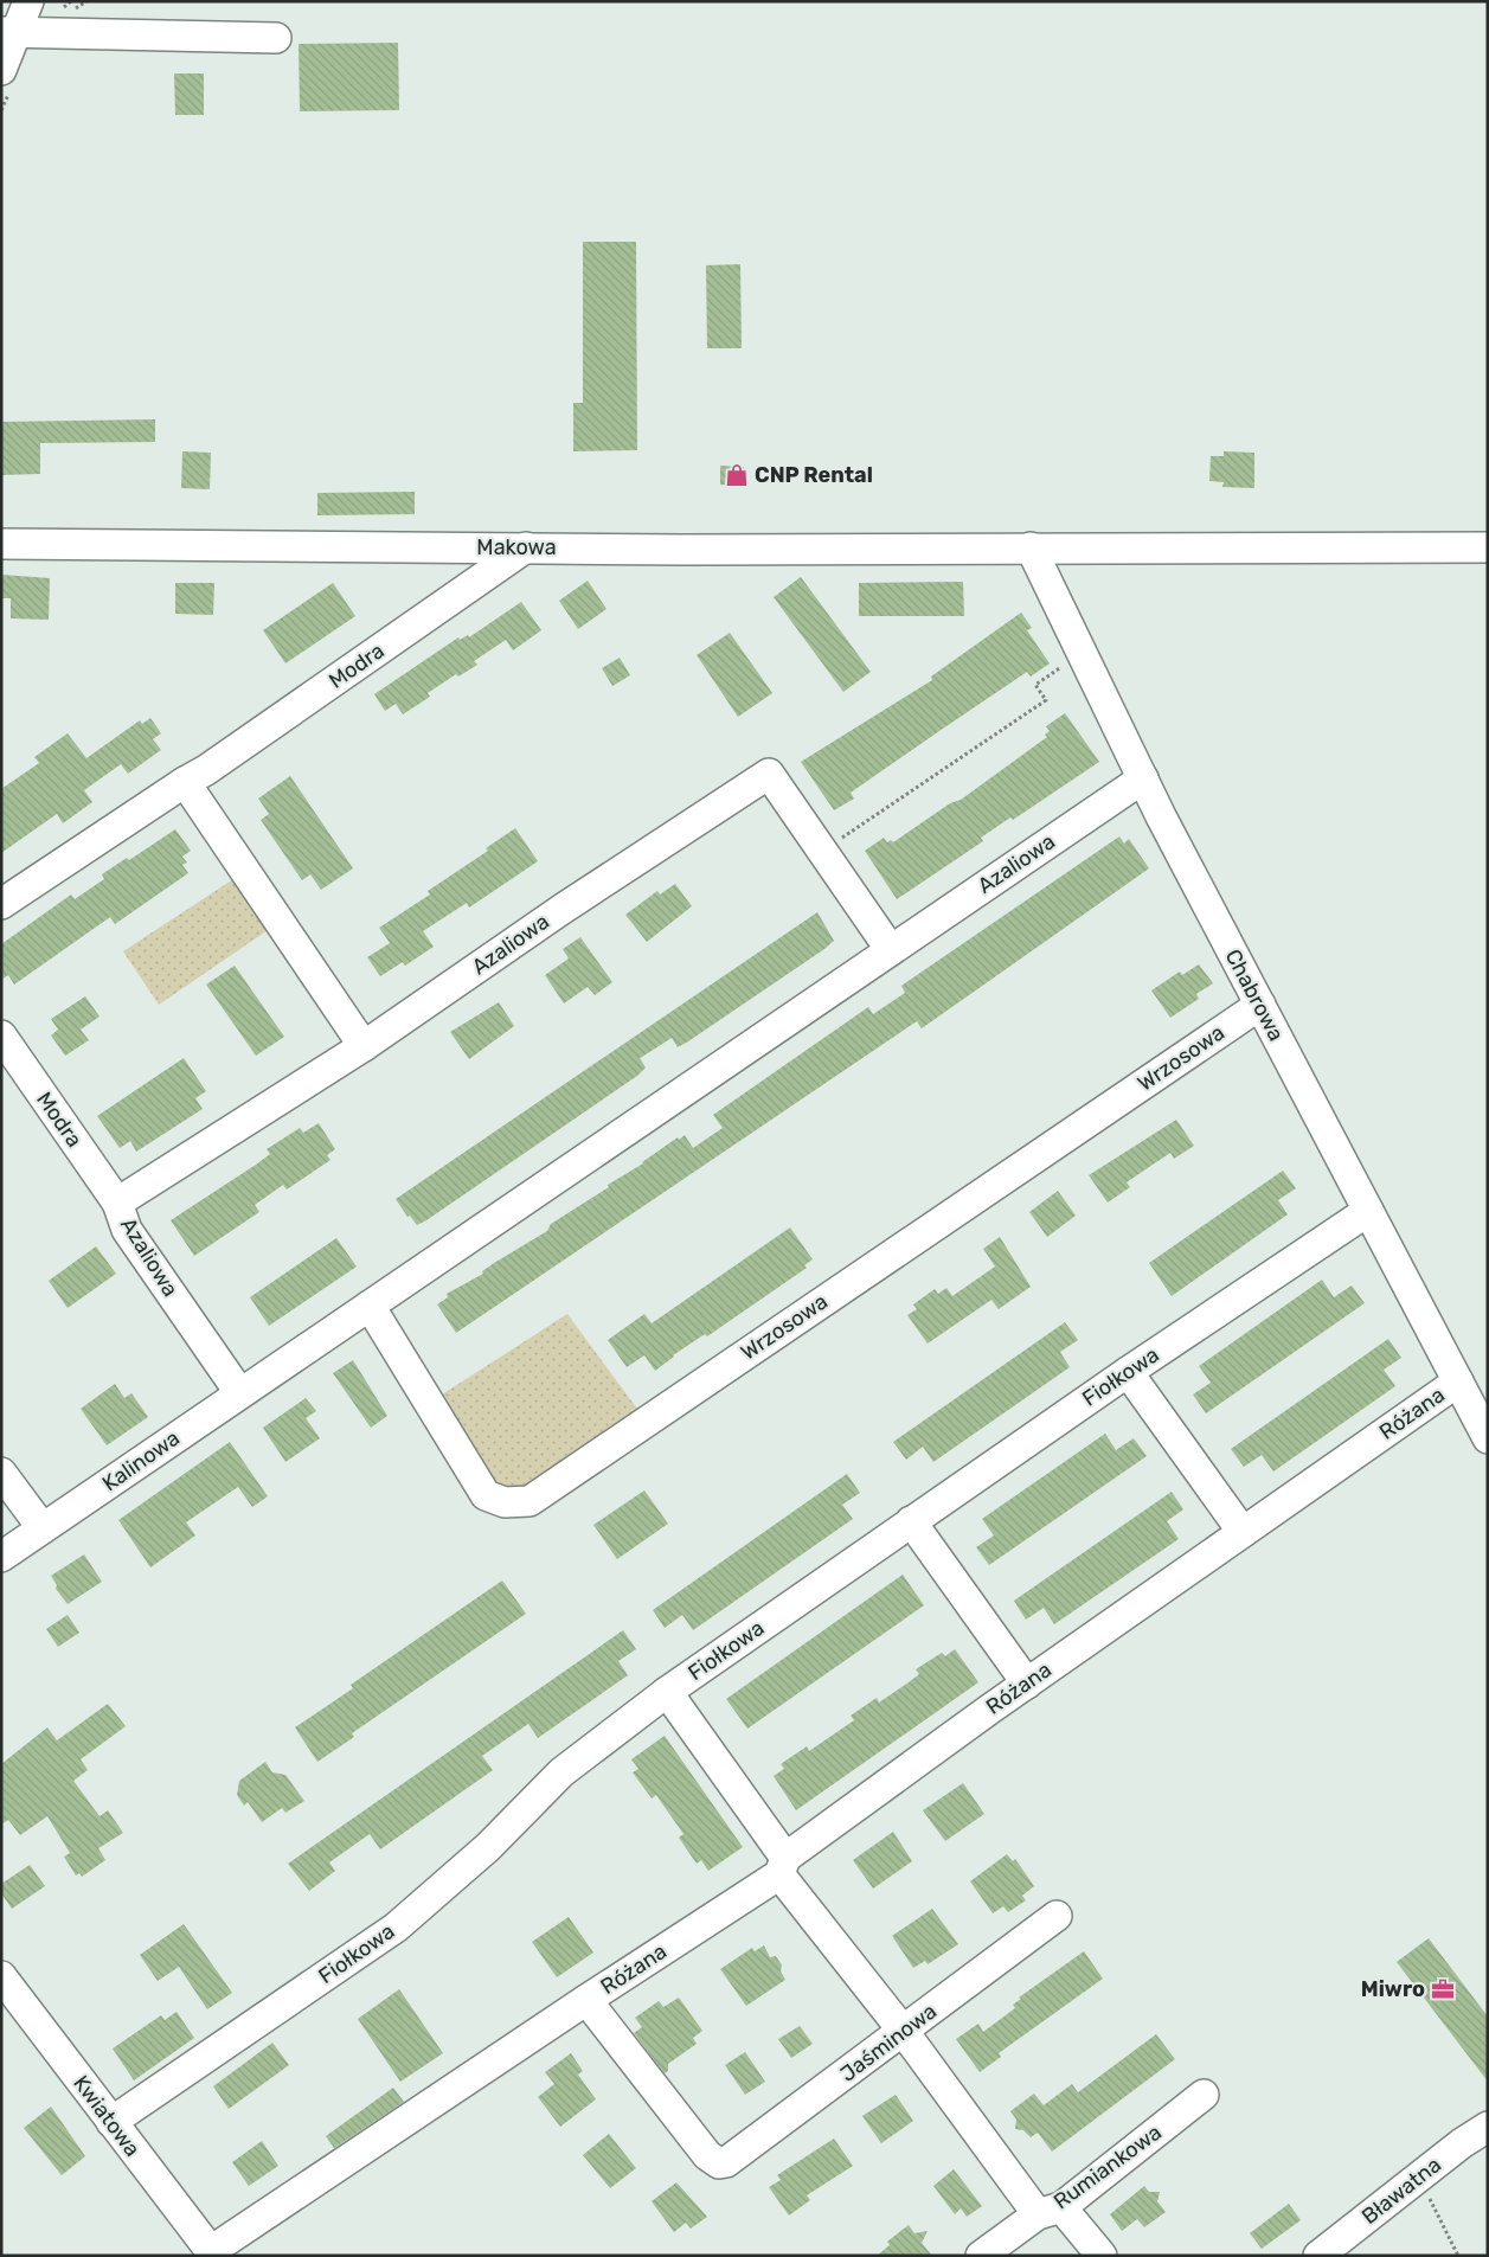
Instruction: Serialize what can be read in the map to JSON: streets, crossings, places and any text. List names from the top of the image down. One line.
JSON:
{"streets":{"street":["Makowa","Modra","Azaliowa","Chabrowa","Wrzosowa","Fiołkowa","Różana","Kalinowa","Jaśminowa","Kwiatowa","Rumiankowa","Bławatna"]},"crossings":[["Makowa","Modra"],["Makowa","Chabrowa"],["Modra","Azaliowa"],["Azaliowa","Chabrowa"],["Azaliowa","Wrzosowa"],["Azaliowa","Kalinowa"],["Chabrowa","Wrzosowa"],["Chabrowa","Fiołkowa"],["Chabrowa","Różana"],["Fiołkowa","Kwiatowa"],["Różana","Jaśminowa"],["Różana","Kwiatowa"]],"places":{"shop":["CNP Rental"],"office":["Miwro"]}}
